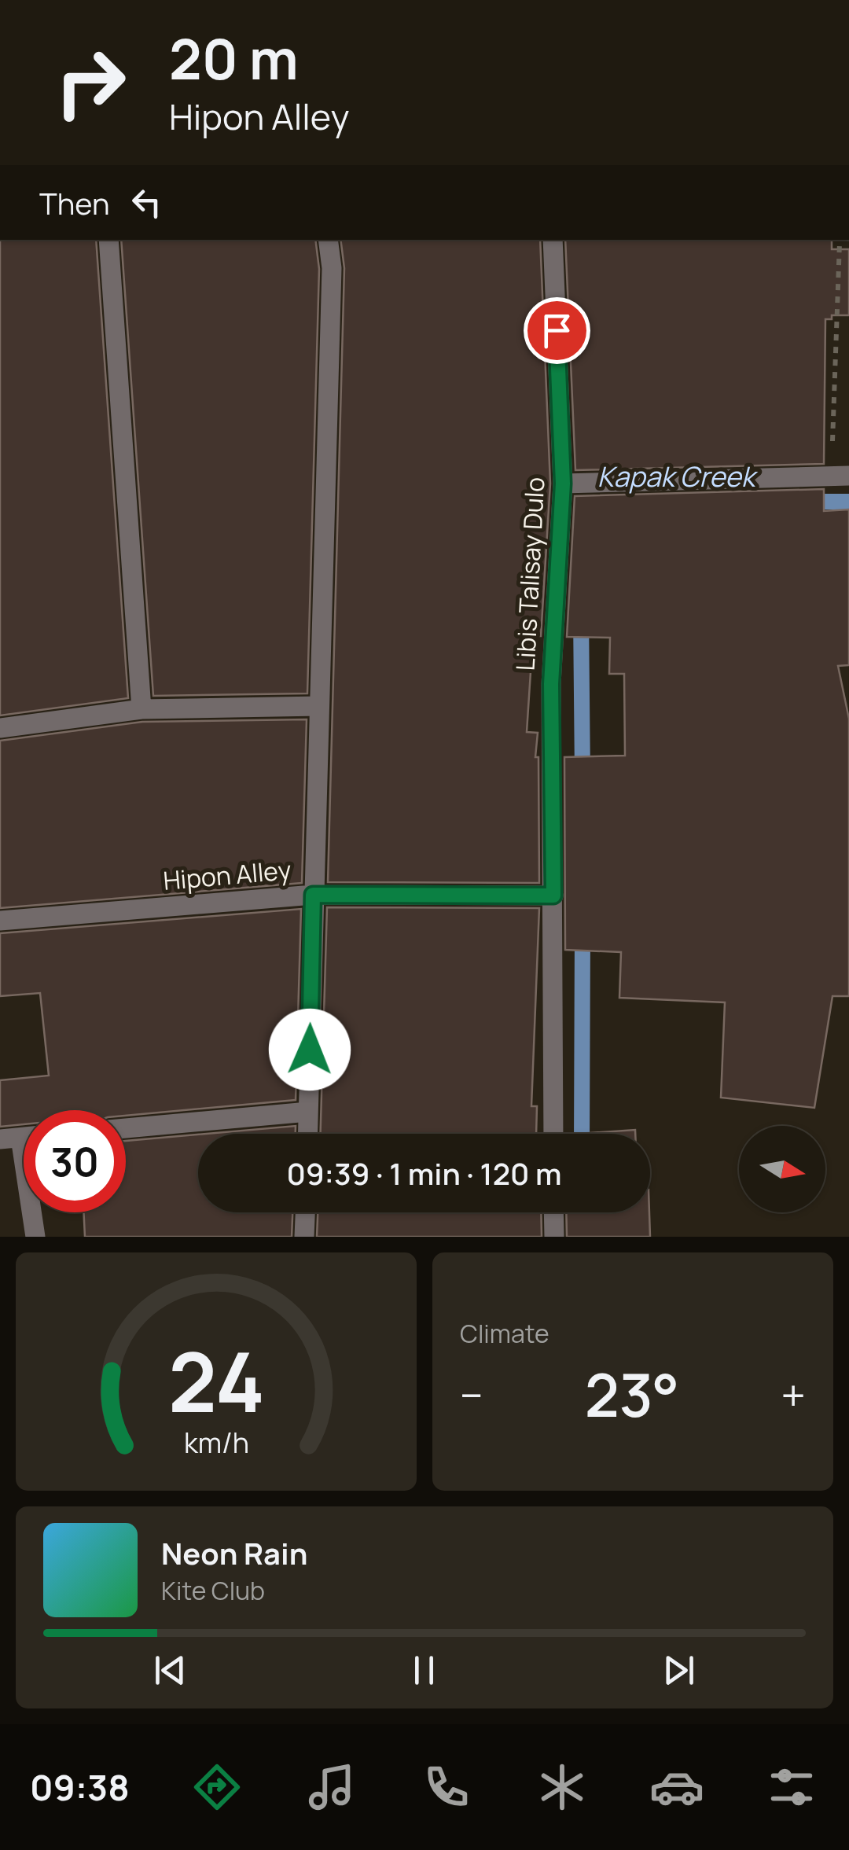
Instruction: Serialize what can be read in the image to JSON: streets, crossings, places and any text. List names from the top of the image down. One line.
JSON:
{"streets":{"street":["Libis Talisay Dulo","Hipon Alley"]},"crossings":[["Libis Talisay Dulo","Hipon Alley"]],"water":["Kapak Creek"],"north":"right","page":{"turn":["20 m","Hipon Alley"],"then":"Then","limit":"30","trip":"09:39 · 1 min · 120 m","tile":"Climate","heat":["−","23°","+"],"song":["Neon Rain","Kite Club"],"tabs":"09:38","gauge":["24","km/h"]}}
